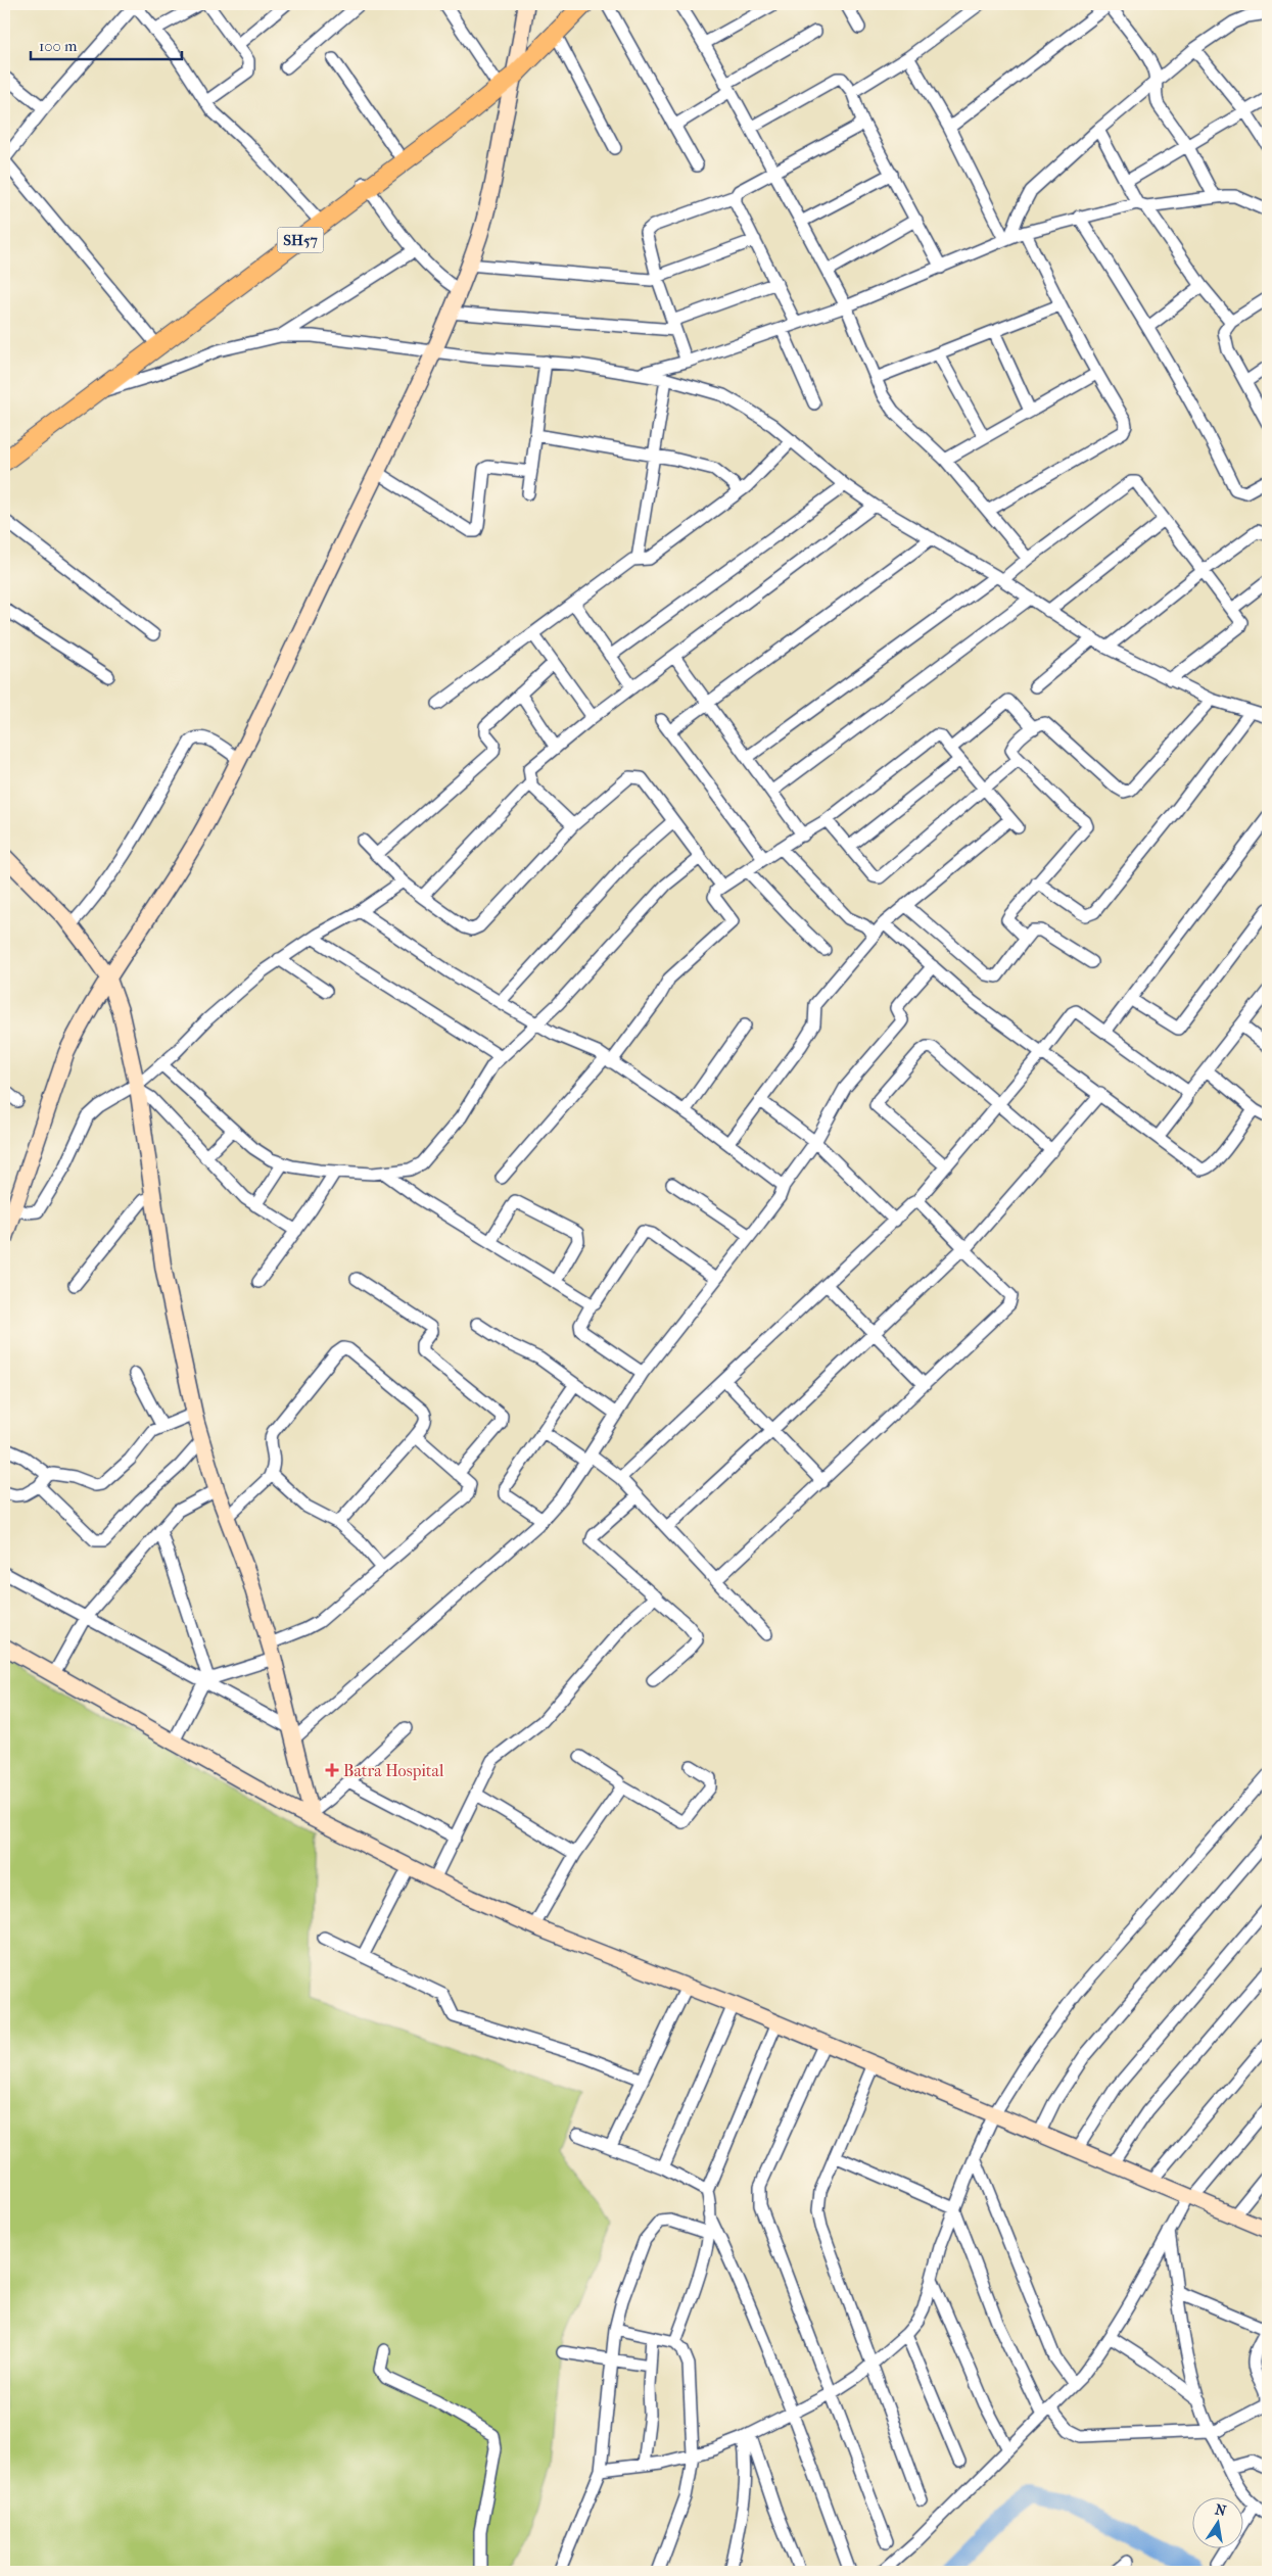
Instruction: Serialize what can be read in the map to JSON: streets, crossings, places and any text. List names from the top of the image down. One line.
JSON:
{"streets":{"main road":["SH57"]},"places":{"health":["Batra Hospital"]},"scale_bar":"100 m","north":"top"}
